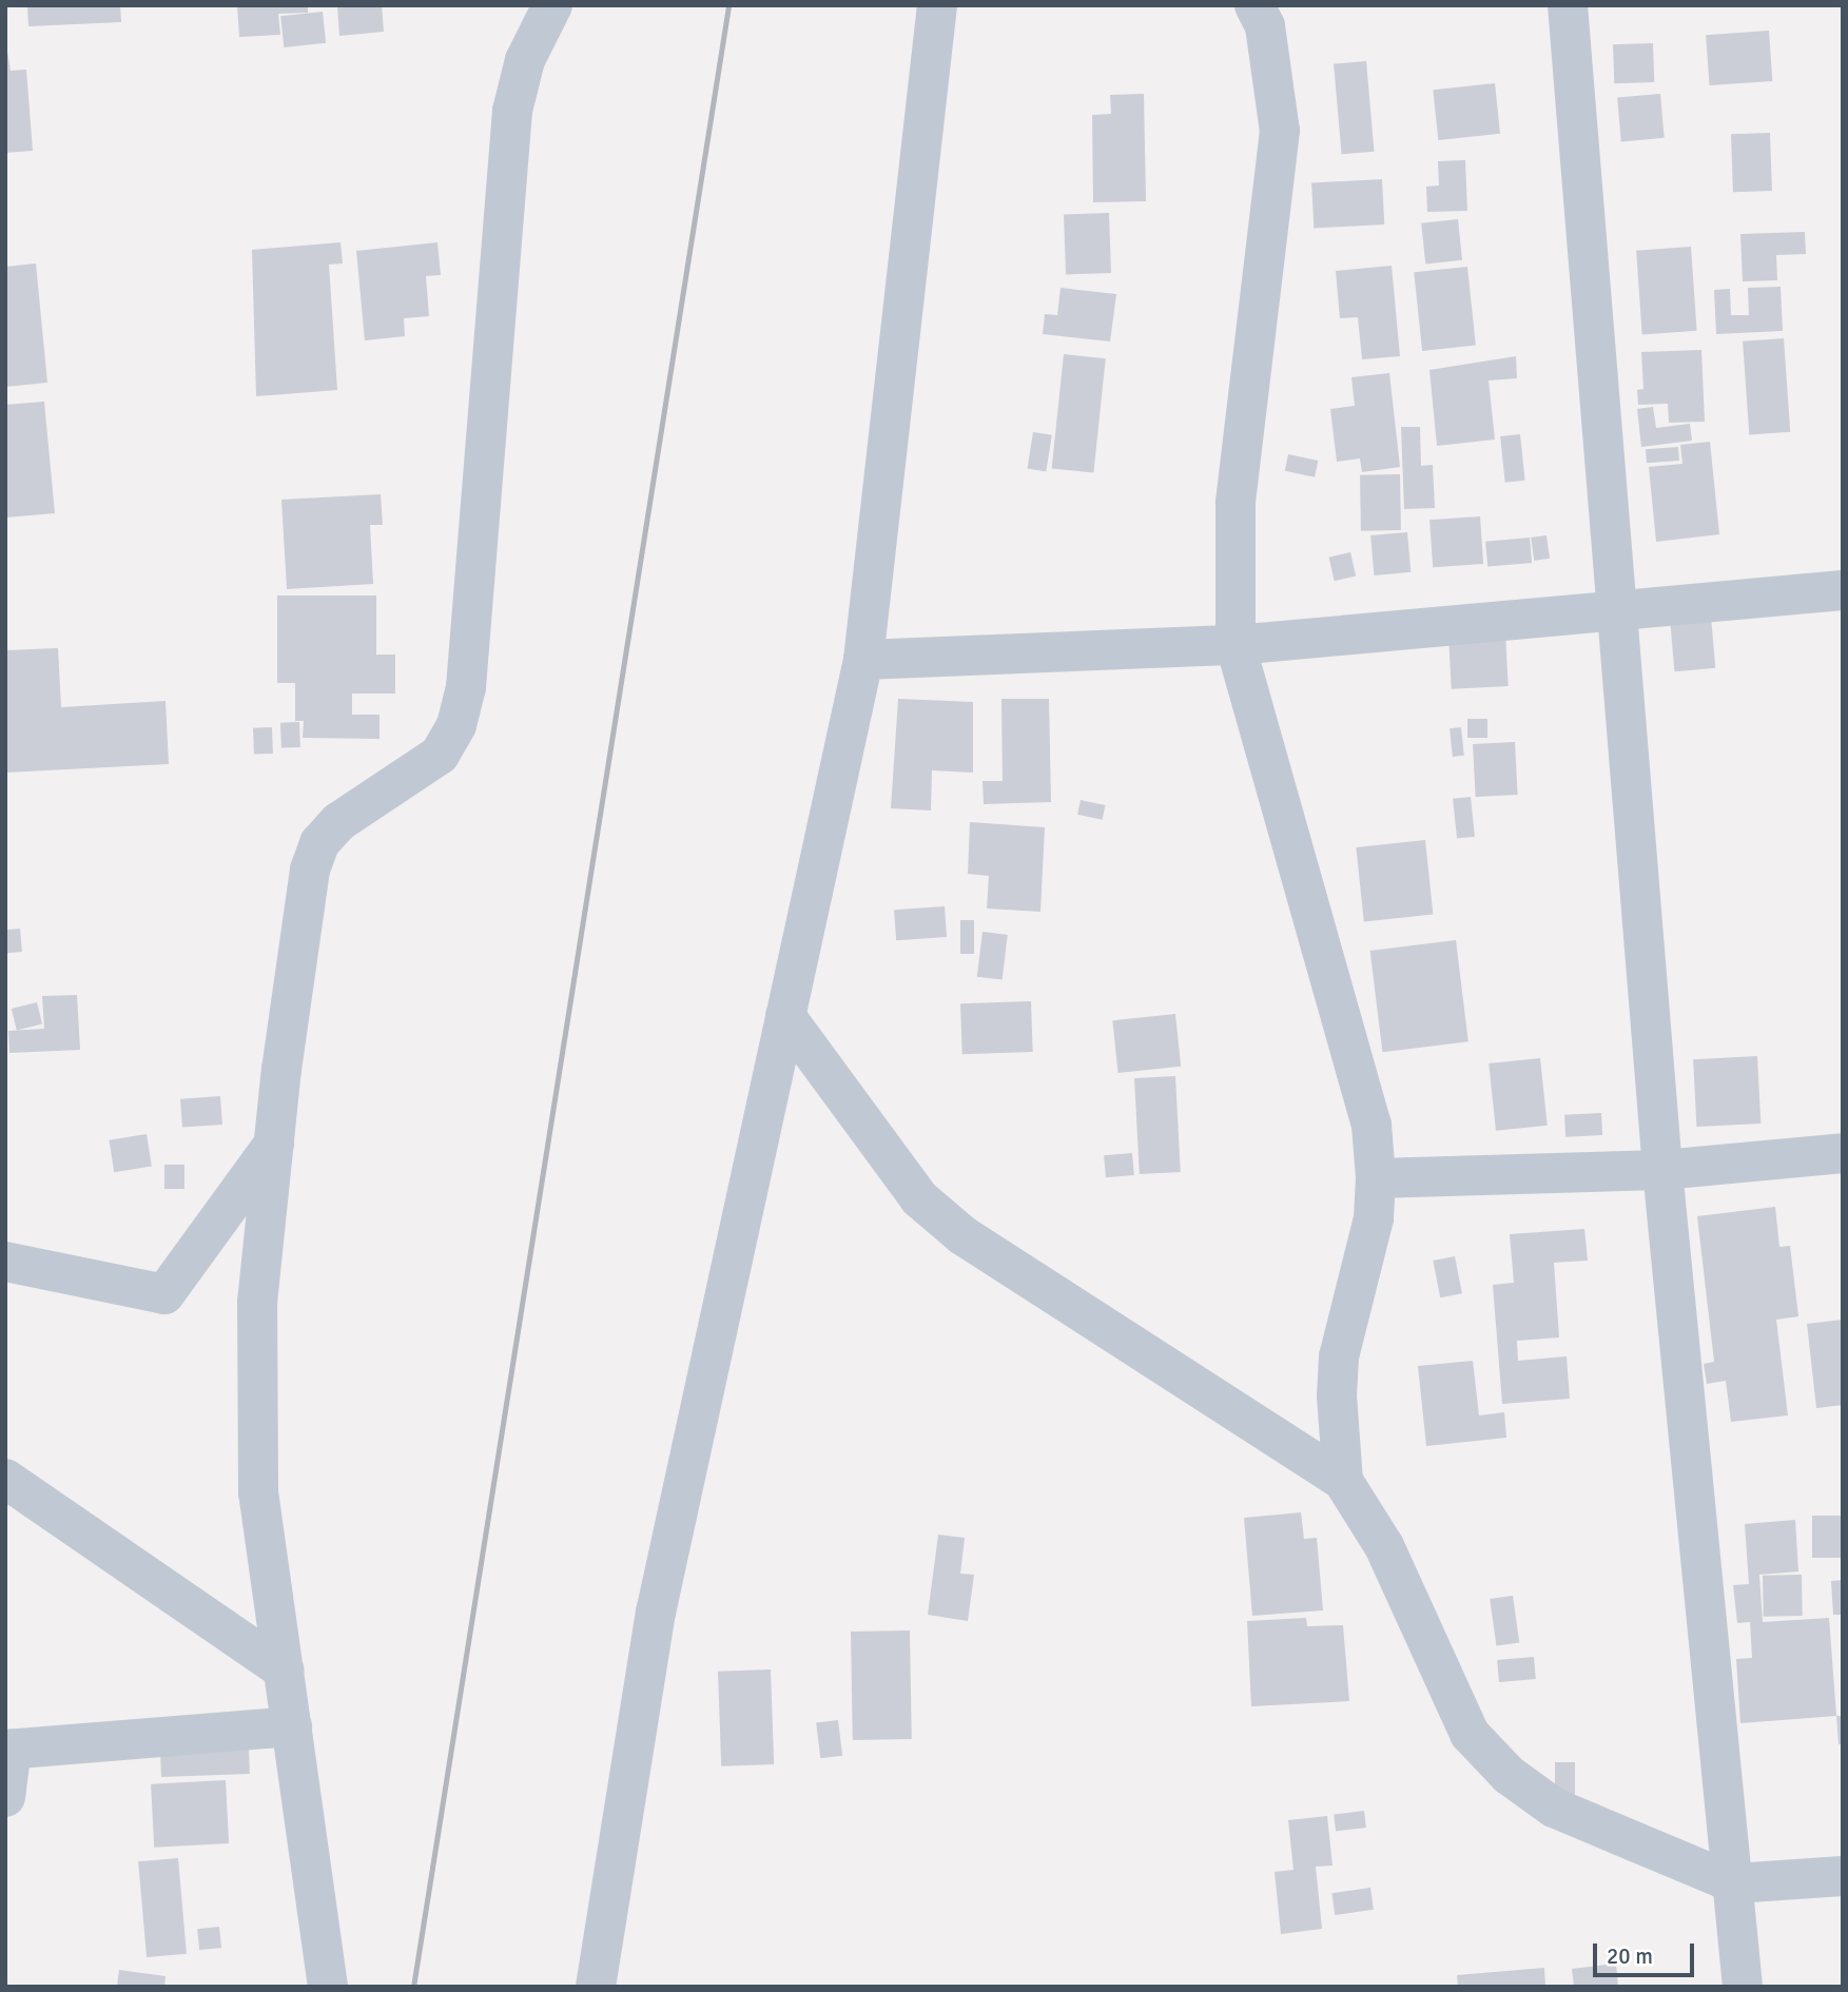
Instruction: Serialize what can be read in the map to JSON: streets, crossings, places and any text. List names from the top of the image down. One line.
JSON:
{"scale_bar":"20 m"}
